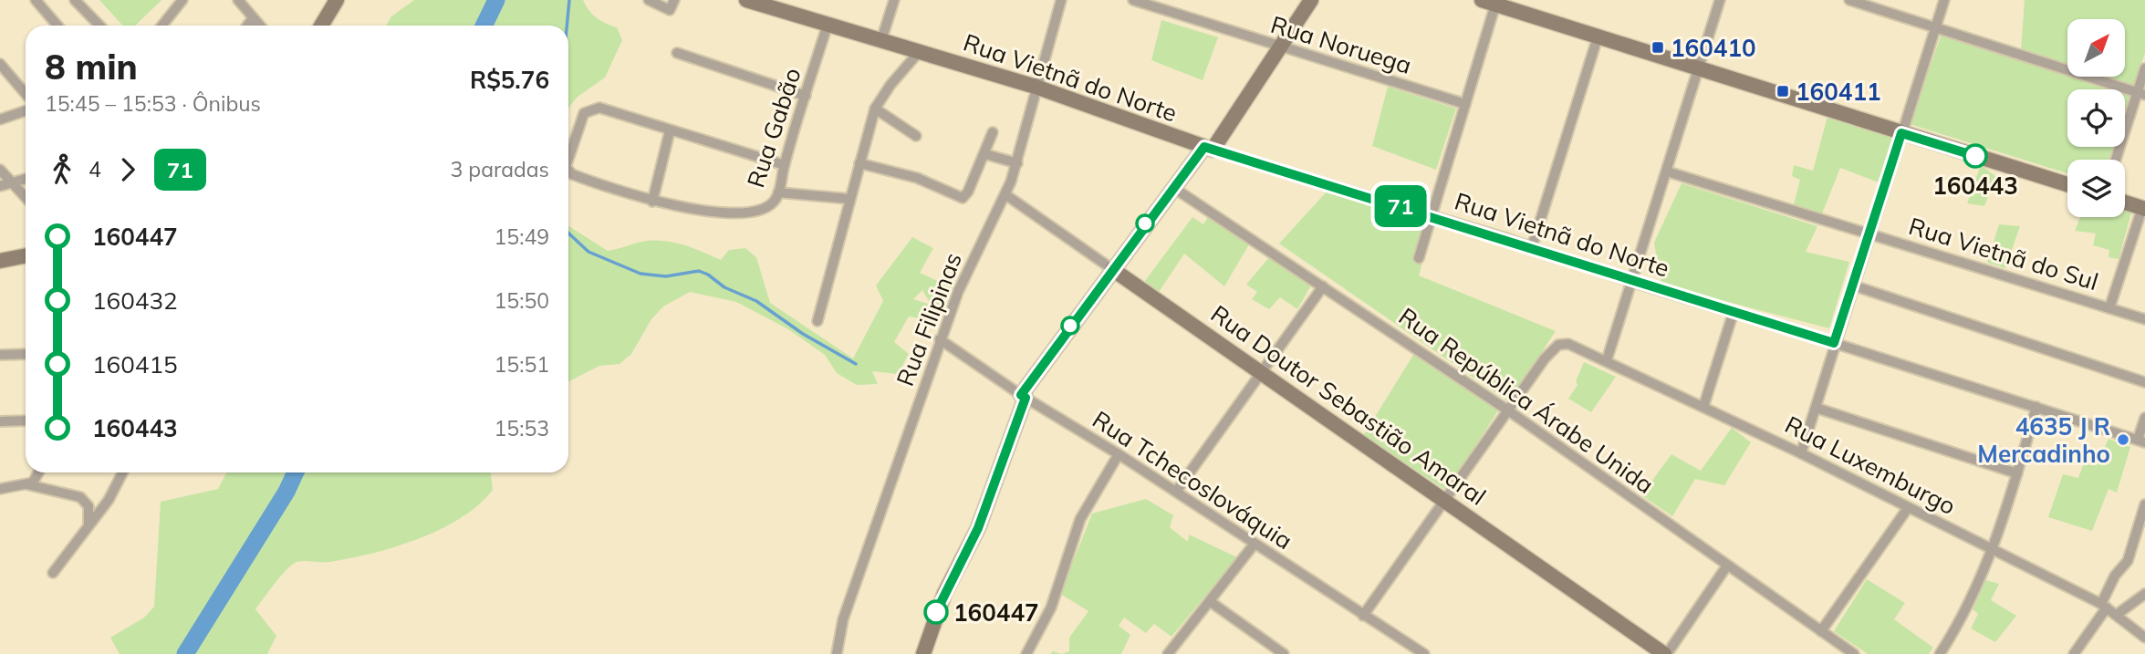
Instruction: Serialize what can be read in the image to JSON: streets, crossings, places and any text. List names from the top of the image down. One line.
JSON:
{"streets":{"street":["Rua Noruega","Rua Vietnã do Norte","Rua Gabão","Rua Vietnã do Sul","Rua Filipinas","Rua República Árabe Unida","Rua Doutor Sebastião Amaral","Rua Luxemburgo","Rua Tchecoslováquia"]},"crossings":[["Rua Vietnã do Norte","Rua Gabão"],["Rua Vietnã do Norte","Rua Filipinas"],["Rua Filipinas","Rua Doutor Sebastião Amaral"],["Rua Filipinas","Rua Tchecoslováquia"],["Rua República Árabe Unida","Rua Luxemburgo"]],"places":{"transit":["160410","160411"],"other":["160443","4635 J R Mercadinho","160447"]},"lines":["bus line 71"],"north":"top right","page":{"on_map":"71","heading":["8 min","15:45 – 15:53 · Ônibus","R$5.76"],"legs":["4","71","3 paradas"],"list":[{"name":"160447","value":"15:49"},{"name":"160432","value":"15:50"},{"name":"160415","value":"15:51"},{"name":"160443","value":"15:53"}]}}
